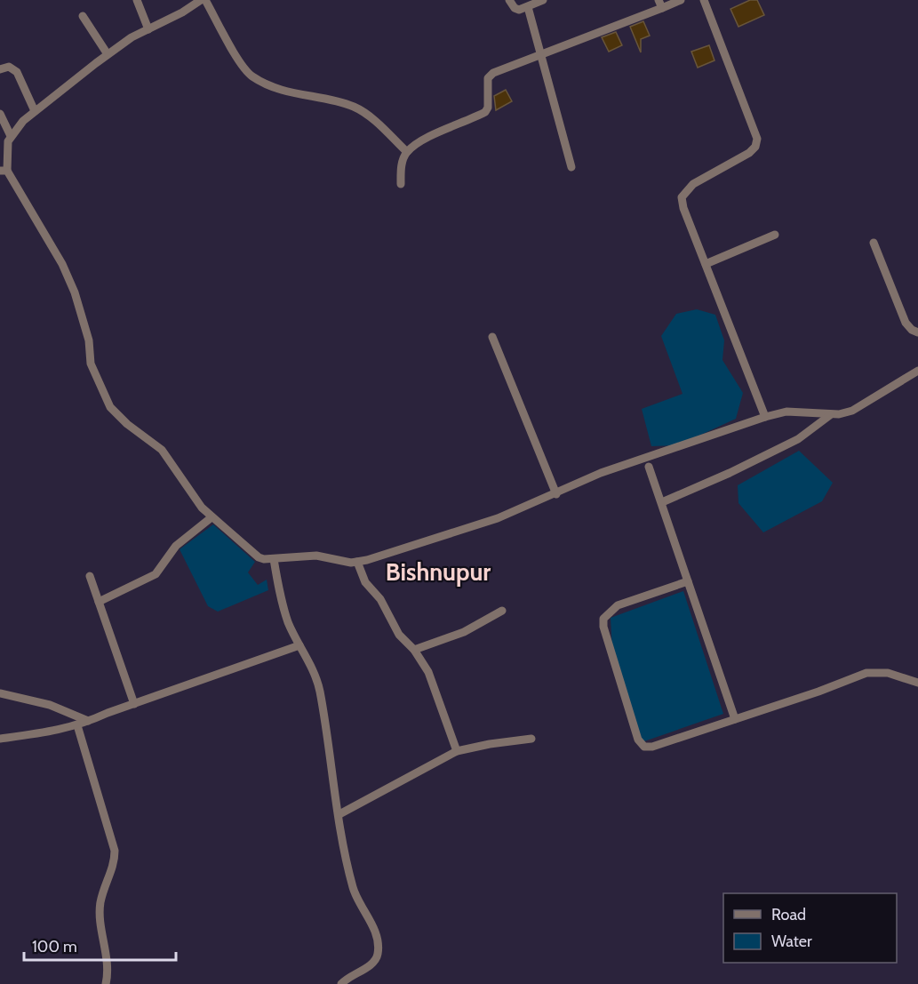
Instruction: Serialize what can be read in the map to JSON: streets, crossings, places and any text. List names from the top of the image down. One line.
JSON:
{"districts":["Bishnupur"],"legend":["Road","Water"],"scale_bar":"100 m"}
